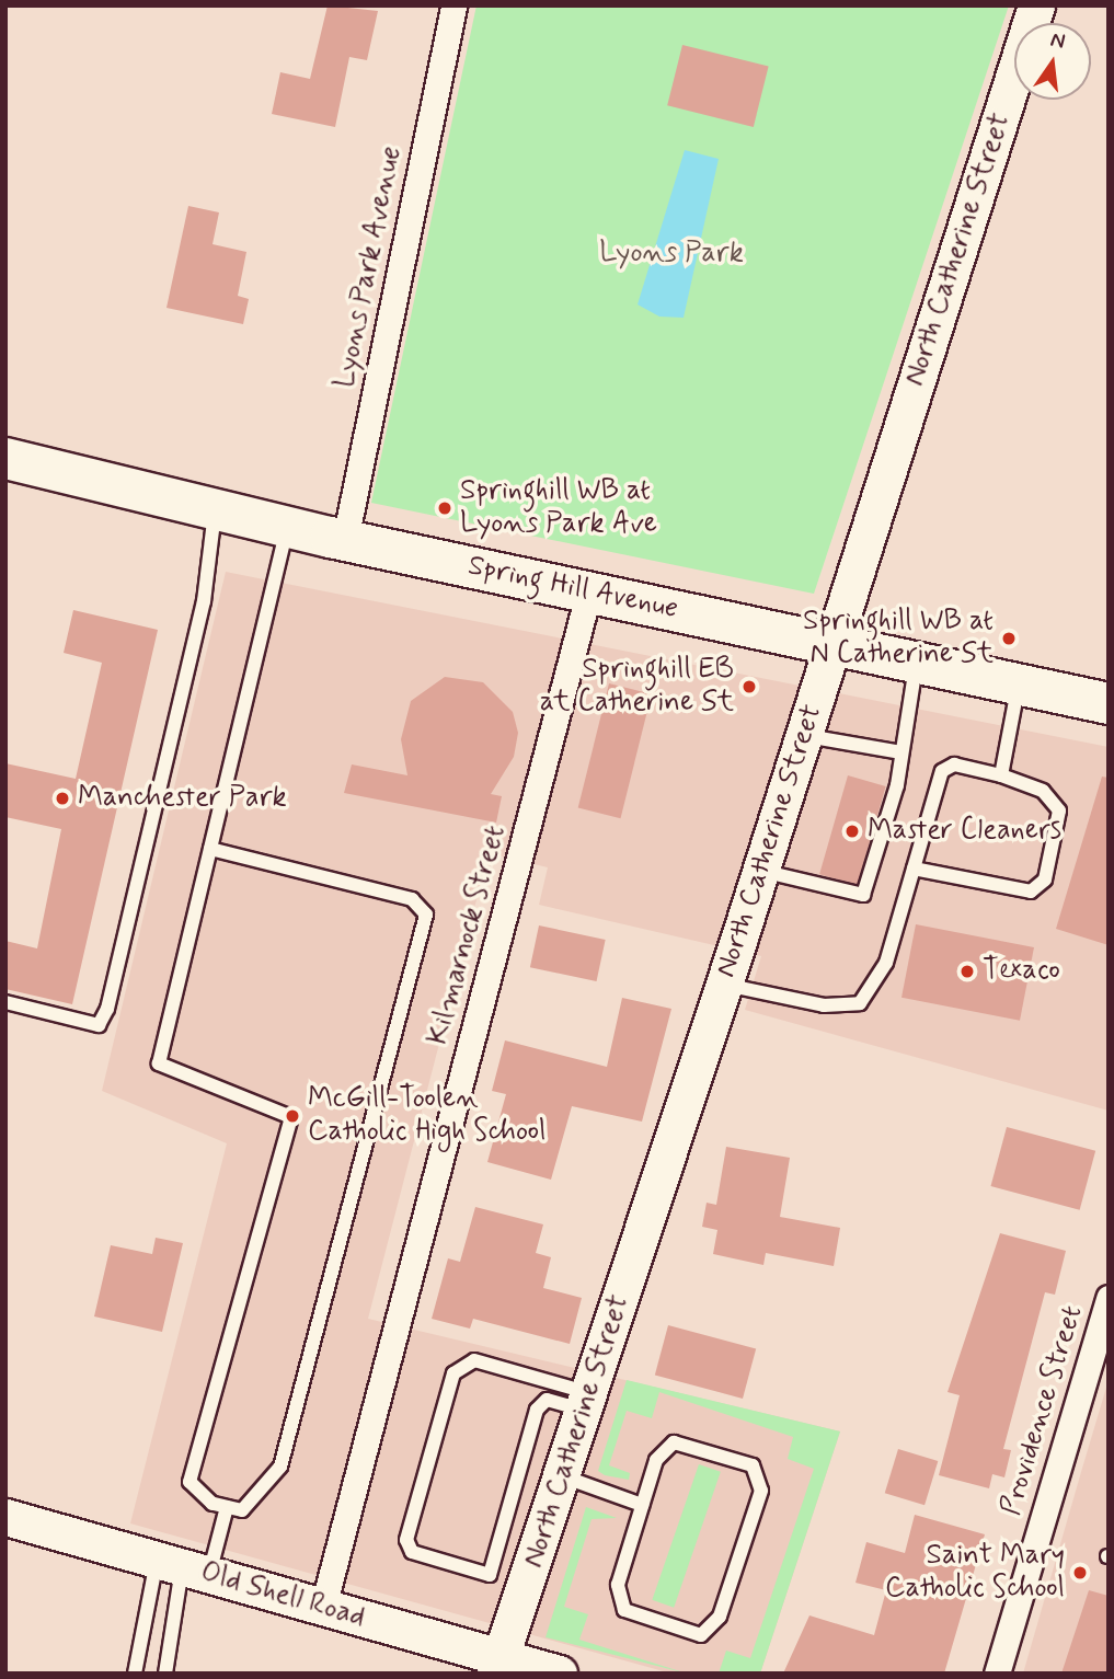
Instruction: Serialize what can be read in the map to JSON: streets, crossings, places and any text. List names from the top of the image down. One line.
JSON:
{"streets":{"main road":["Spring Hill Avenue"],"street":["North Catherine Street","Lyons Park Avenue","Kilmarnock Street","Providence Street","Old Shell Road"]},"crossings":[["North Catherine Street","Spring Hill Avenue"],["North Catherine Street","Old Shell Road"],["Lyons Park Avenue","Spring Hill Avenue"],["Spring Hill Avenue","Kilmarnock Street"],["Kilmarnock Street","Old Shell Road"]],"parks":["Lyons Park"],"places":["Springhill WB at Lyons Park Ave","Springhill WB at N Catherine St","Springhill EB at Catherine St","Manchester Park","Master Cleaners","Texaco","McGill-Toolen Catholic High School","Saint Mary Catholic School"],"north":"top"}
